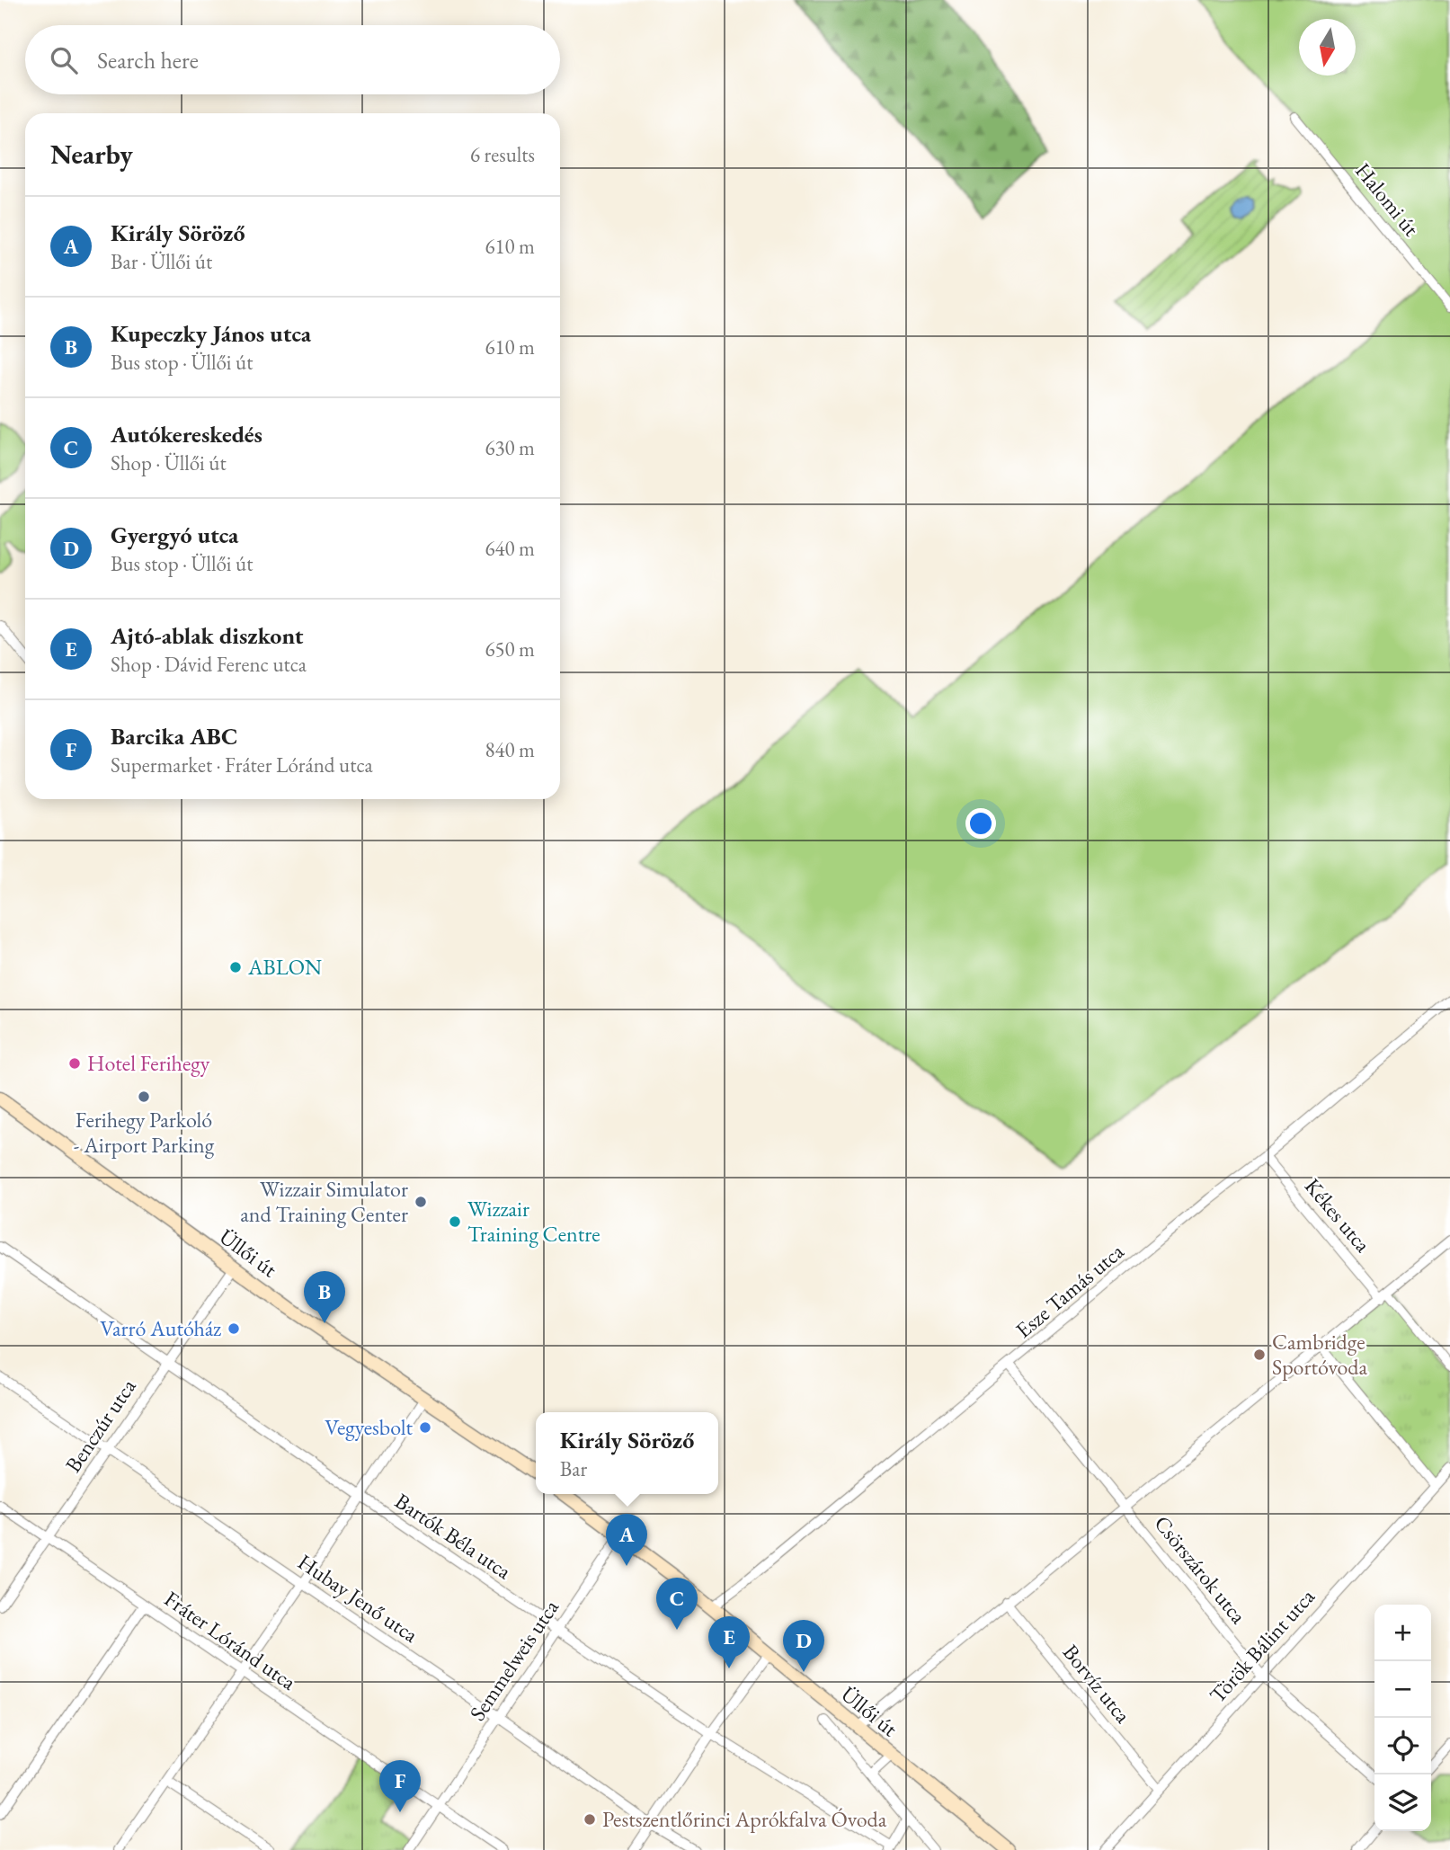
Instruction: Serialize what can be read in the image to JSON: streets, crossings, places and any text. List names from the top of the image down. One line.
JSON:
{"streets":{"main road":["Üllői út"],"street":["Halomi út","Kékes utca","Esze Tamás utca","Benczúr utca","Bartók Béla utca","Csörszárok utca","Hubay Jenő utca","Fráter Lóránd utca","Török Bálint utca","Semmelweis utca","Borvíz utca"]},"crossings":[["Kékes utca","Esze Tamás utca"],["Üllői út","Esze Tamás utca"],["Üllői út","Benczúr utca"],["Üllői út","Semmelweis utca"],["Esze Tamás utca","Csörszárok utca"],["Benczúr utca","Bartók Béla utca"],["Benczúr utca","Hubay Jenő utca"],["Benczúr utca","Fráter Lóránd utca"],["Bartók Béla utca","Semmelweis utca"],["Csörszárok utca","Török Bálint utca"],["Hubay Jenő utca","Semmelweis utca"],["Fráter Lóránd utca","Semmelweis utca"],["Török Bálint utca","Borvíz utca"]],"places":["ABLON","Hotel Ferihegy","Ferihegy Parkoló - Airport Parking","Wizzair Simulator and Training Center","Wizzair Training Centre","Varró Autóház","Cambridge Sportóvoda","Vegyesbolt","Pestszentlőrinci Aprókfalva Óvoda"],"north":"bottom","page":{"search":"Search here","heading":["Nearby","6 results"],"list":[{"mark":"A","name":"Király Söröző","note":"Bar · Üllői út","value":"610 m"},{"mark":"B","name":"Kupeczky János utca","note":"Bus stop · Üllői út","value":"610 m"},{"mark":"C","name":"Autókereskedés","note":"Shop · Üllői út","value":"630 m"},{"mark":"D","name":"Gyergyó utca","note":"Bus stop · Üllői út","value":"640 m"},{"mark":"E","name":"Ajtó-ablak diszkont","note":"Shop · Dávid Ferenc utca","value":"650 m"},{"mark":"F","name":"Barcika ABC","note":"Supermarket · Fráter Lóránd utca","value":"840 m"}],"pins":["B","A","C","E","D","F"],"popup":["Király Söröző","Bar"],"map_buttons":["+","−"]}}
